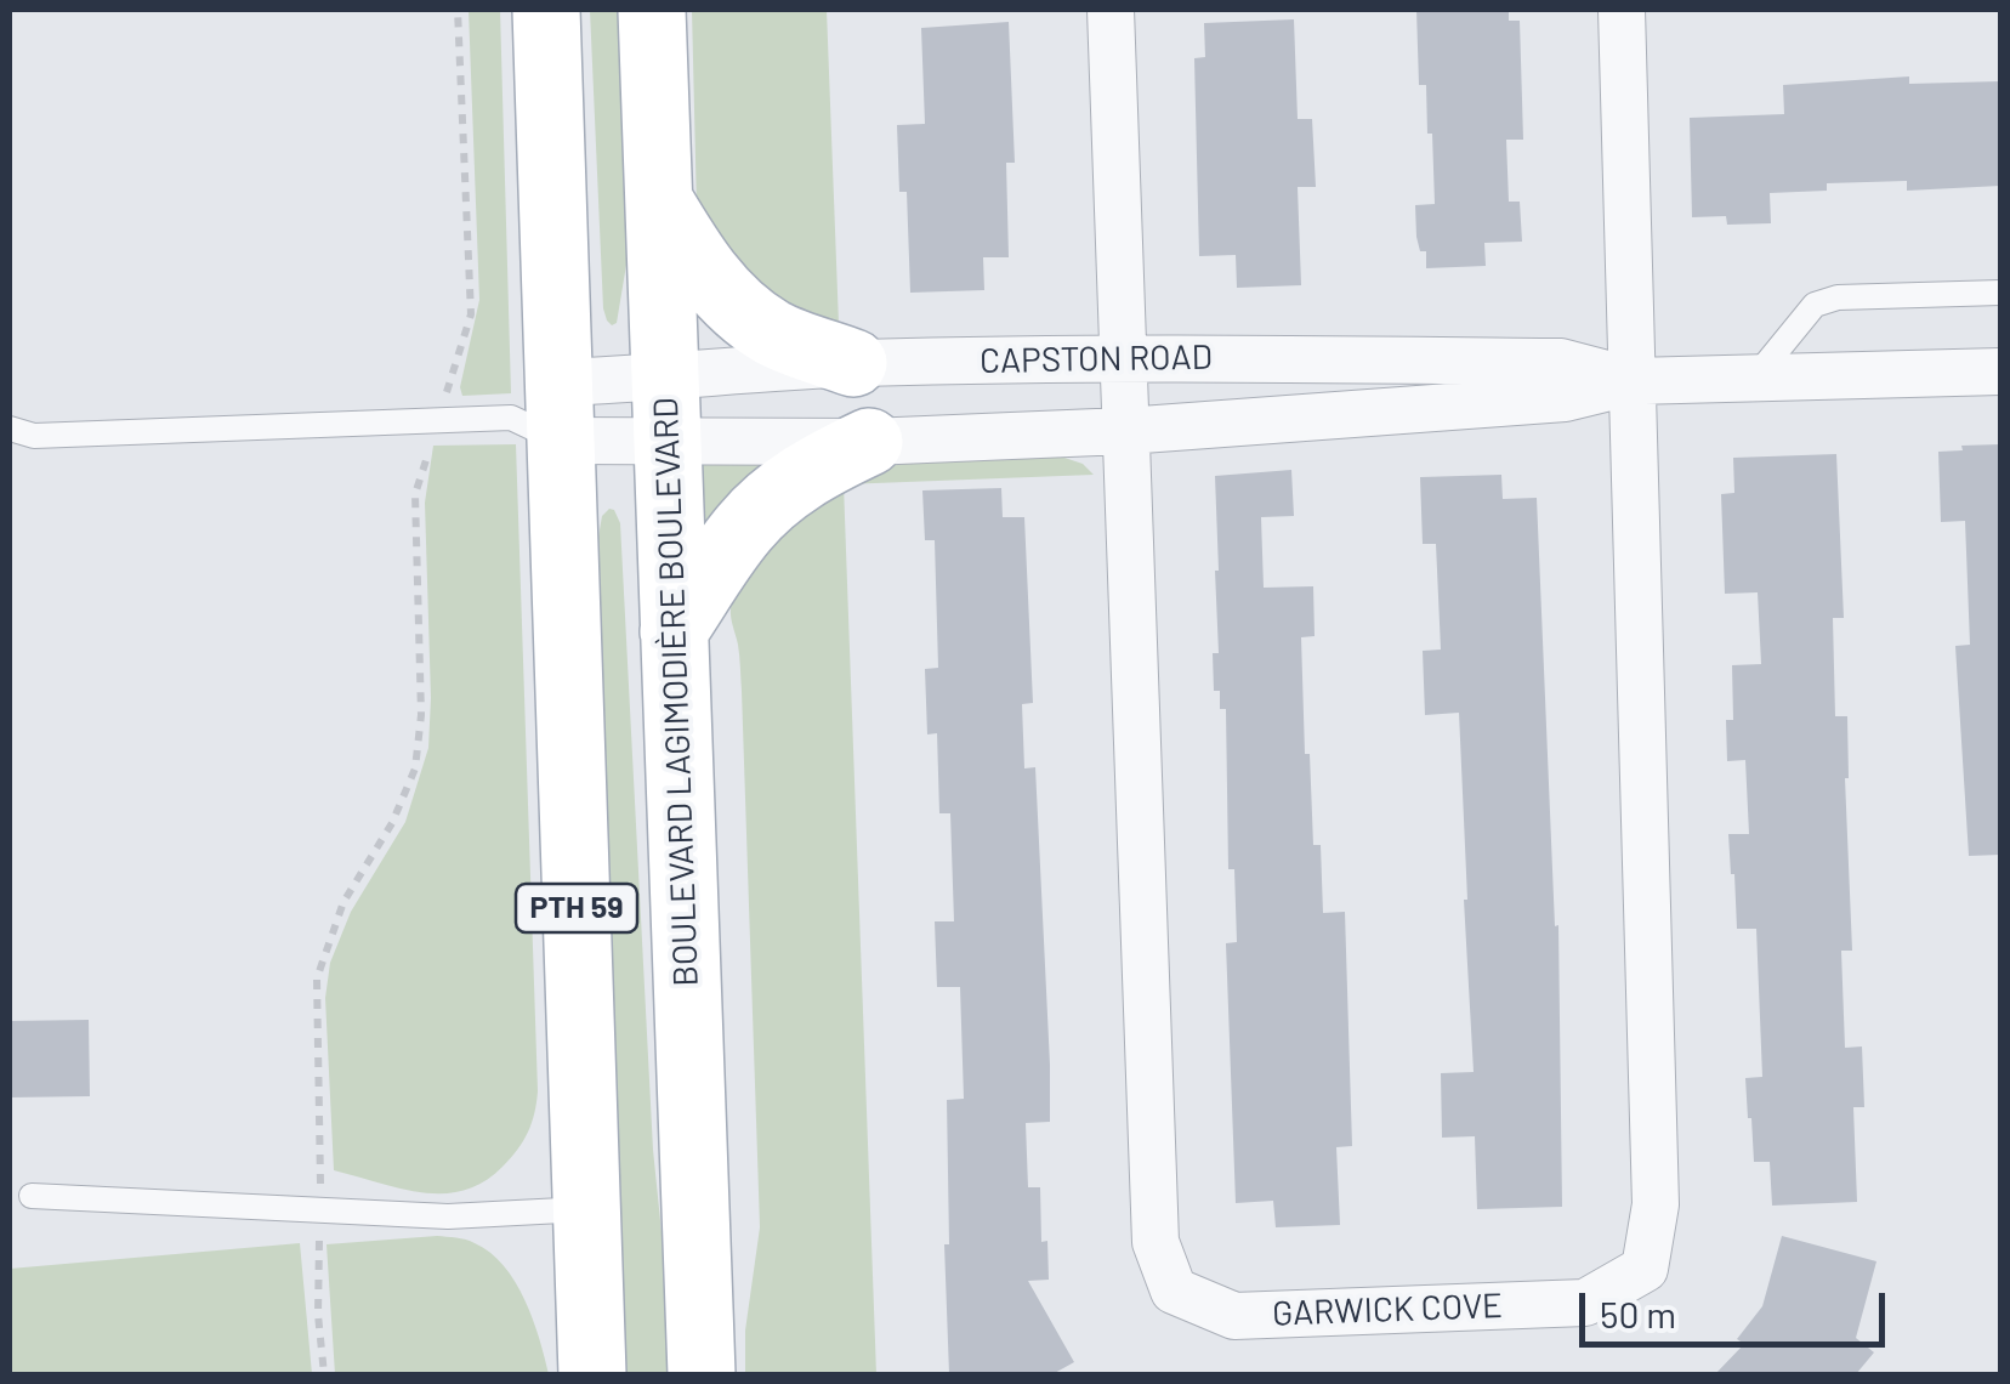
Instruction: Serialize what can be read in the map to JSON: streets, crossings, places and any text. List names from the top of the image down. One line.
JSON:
{"streets":{"main road":["BOULEVARD LAGIMODIÈRE BOULEVARD","PTH 59"],"street":["CAPSTON ROAD","GARWICK COVE"]},"crossings":[["CAPSTON ROAD","BOULEVARD LAGIMODIÈRE BOULEVARD"],["CAPSTON ROAD","PTH 59"],["CAPSTON ROAD","GARWICK COVE"]],"scale_bar":"50 m"}
